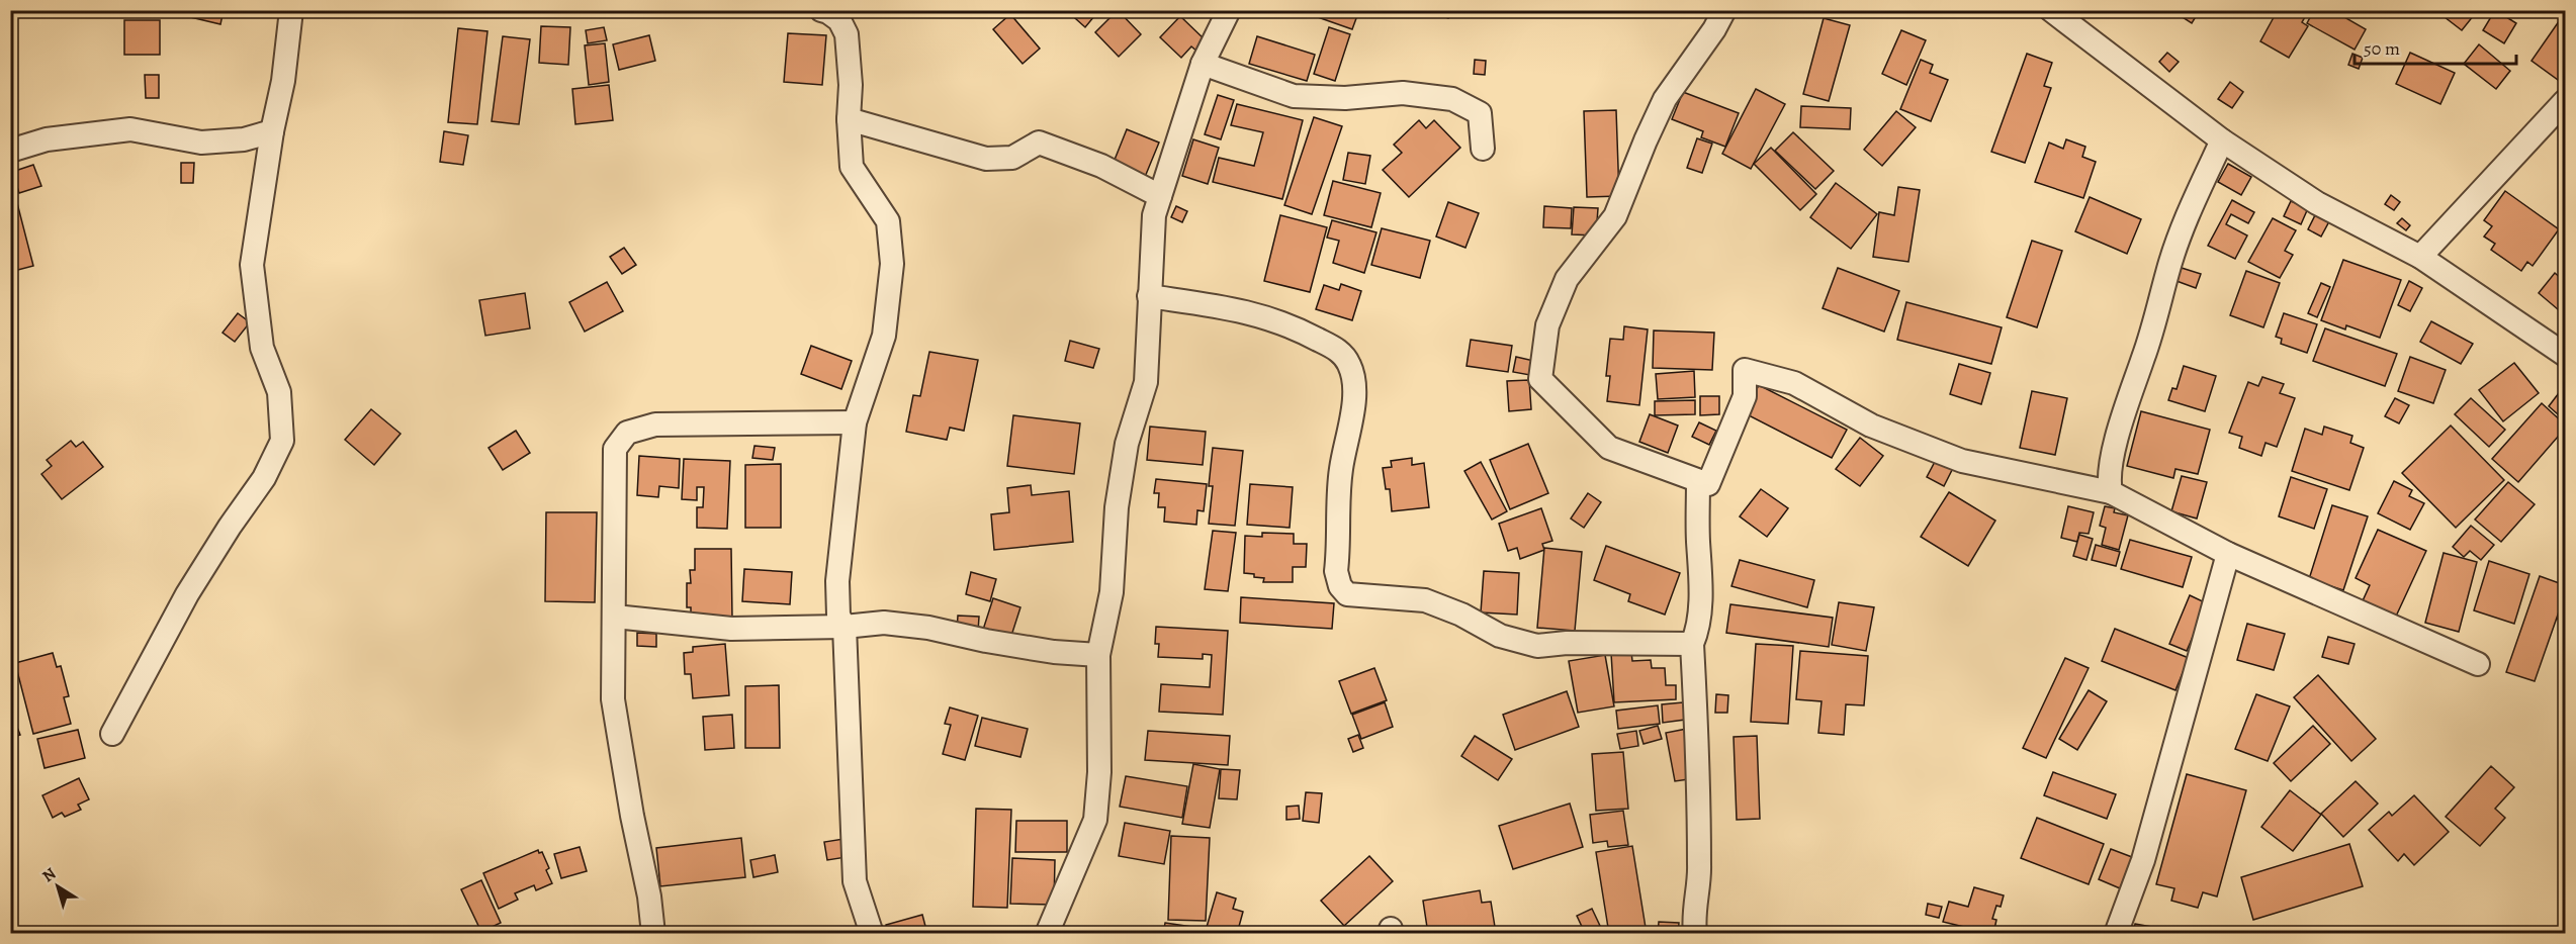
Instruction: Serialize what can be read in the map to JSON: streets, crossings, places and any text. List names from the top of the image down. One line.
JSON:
{"scale_bar":"50 m","north":"top left"}
